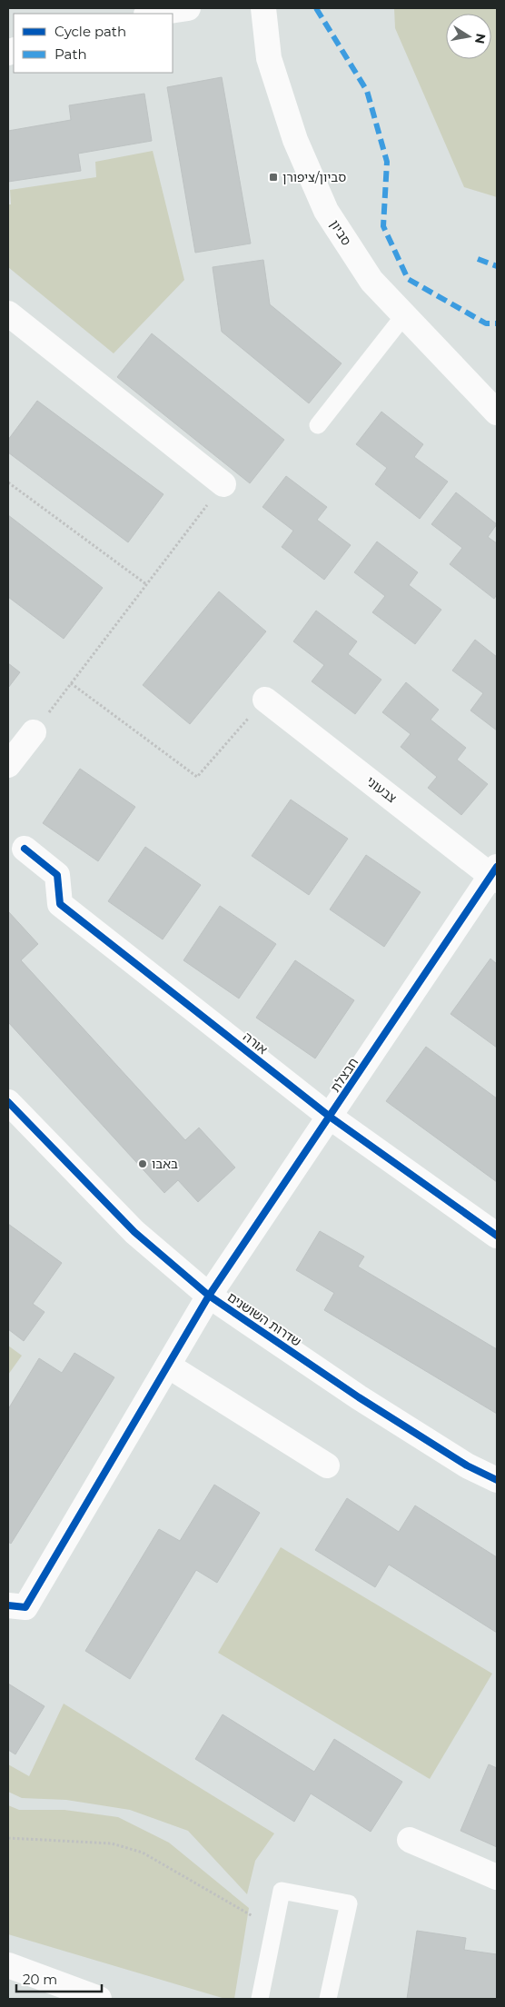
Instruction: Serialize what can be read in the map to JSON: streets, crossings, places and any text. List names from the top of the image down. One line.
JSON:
{"streets":{"street":["סביון","צבעוני","אורה","חבצלת","שדרות השושנים"]},"crossings":[["צבעוני","חבצלת"],["אורה","חבצלת"],["חבצלת","שדרות השושנים"]],"places":{"transit":["סביון/ציפורן"],"other":["באבו"]},"legend":["Cycle path","Path"],"scale_bar":"20 m","north":"right"}
